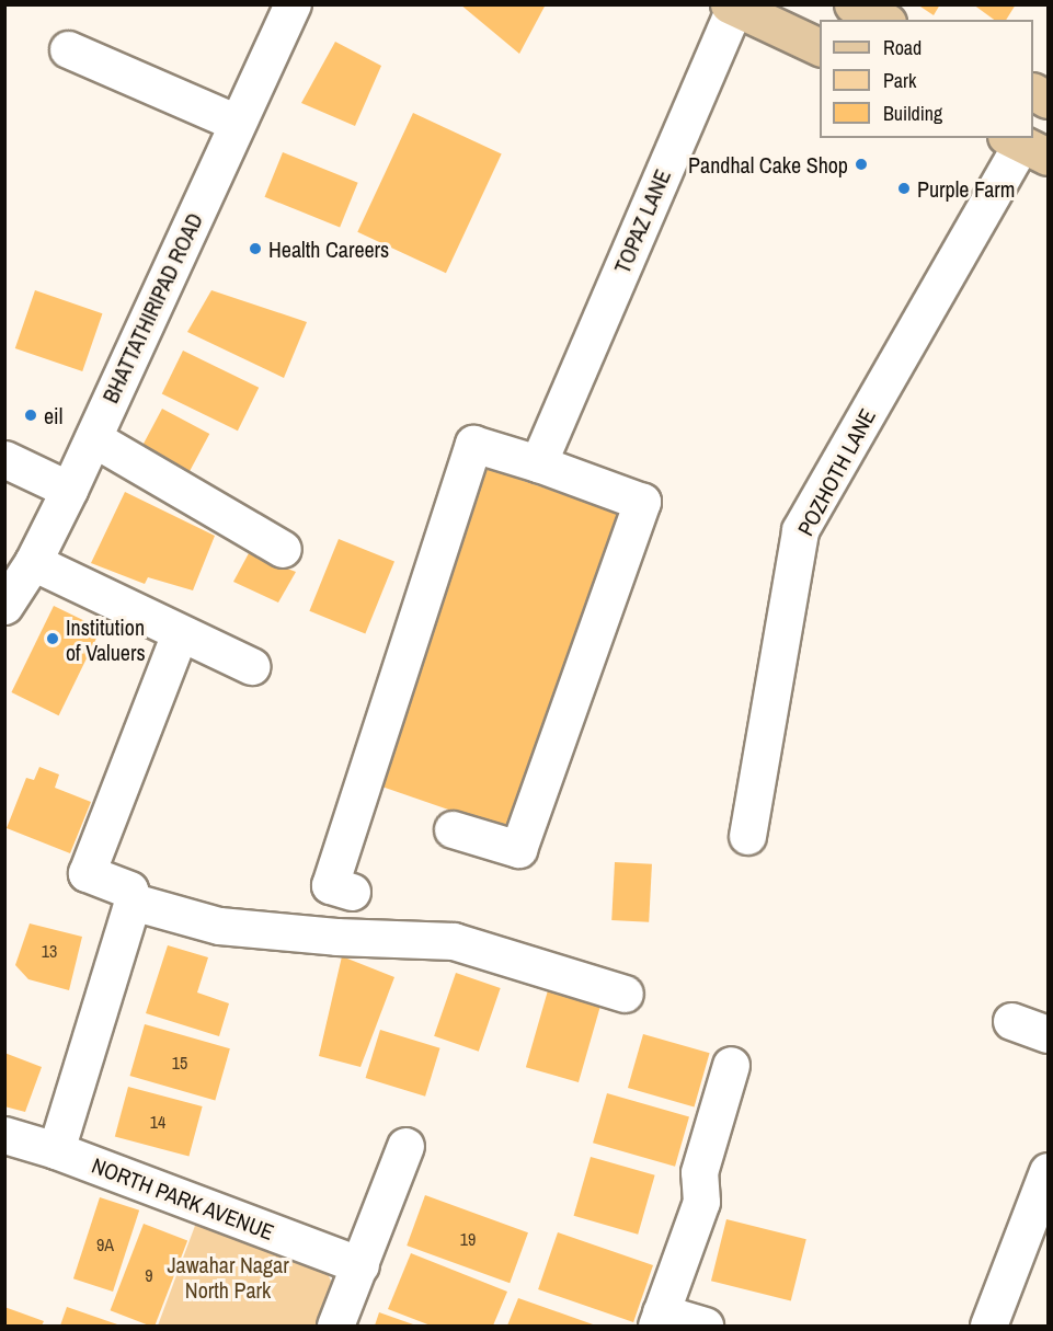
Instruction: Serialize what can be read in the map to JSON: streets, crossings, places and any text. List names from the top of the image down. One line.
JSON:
{"streets":{"street":["TOPAZ LANE","BHATTATHIRIPAD ROAD","POZHOTH LANE","NORTH PARK AVENUE"]},"parks":["Jawahar Nagar North Park"],"places":["Pandhal Cake Shop","Purple Farm","Health Careers","eil","Institution of Valuers"],"house_numbers":["13","15","14","19","9A","9"],"legend":["Road","Park","Building"]}
